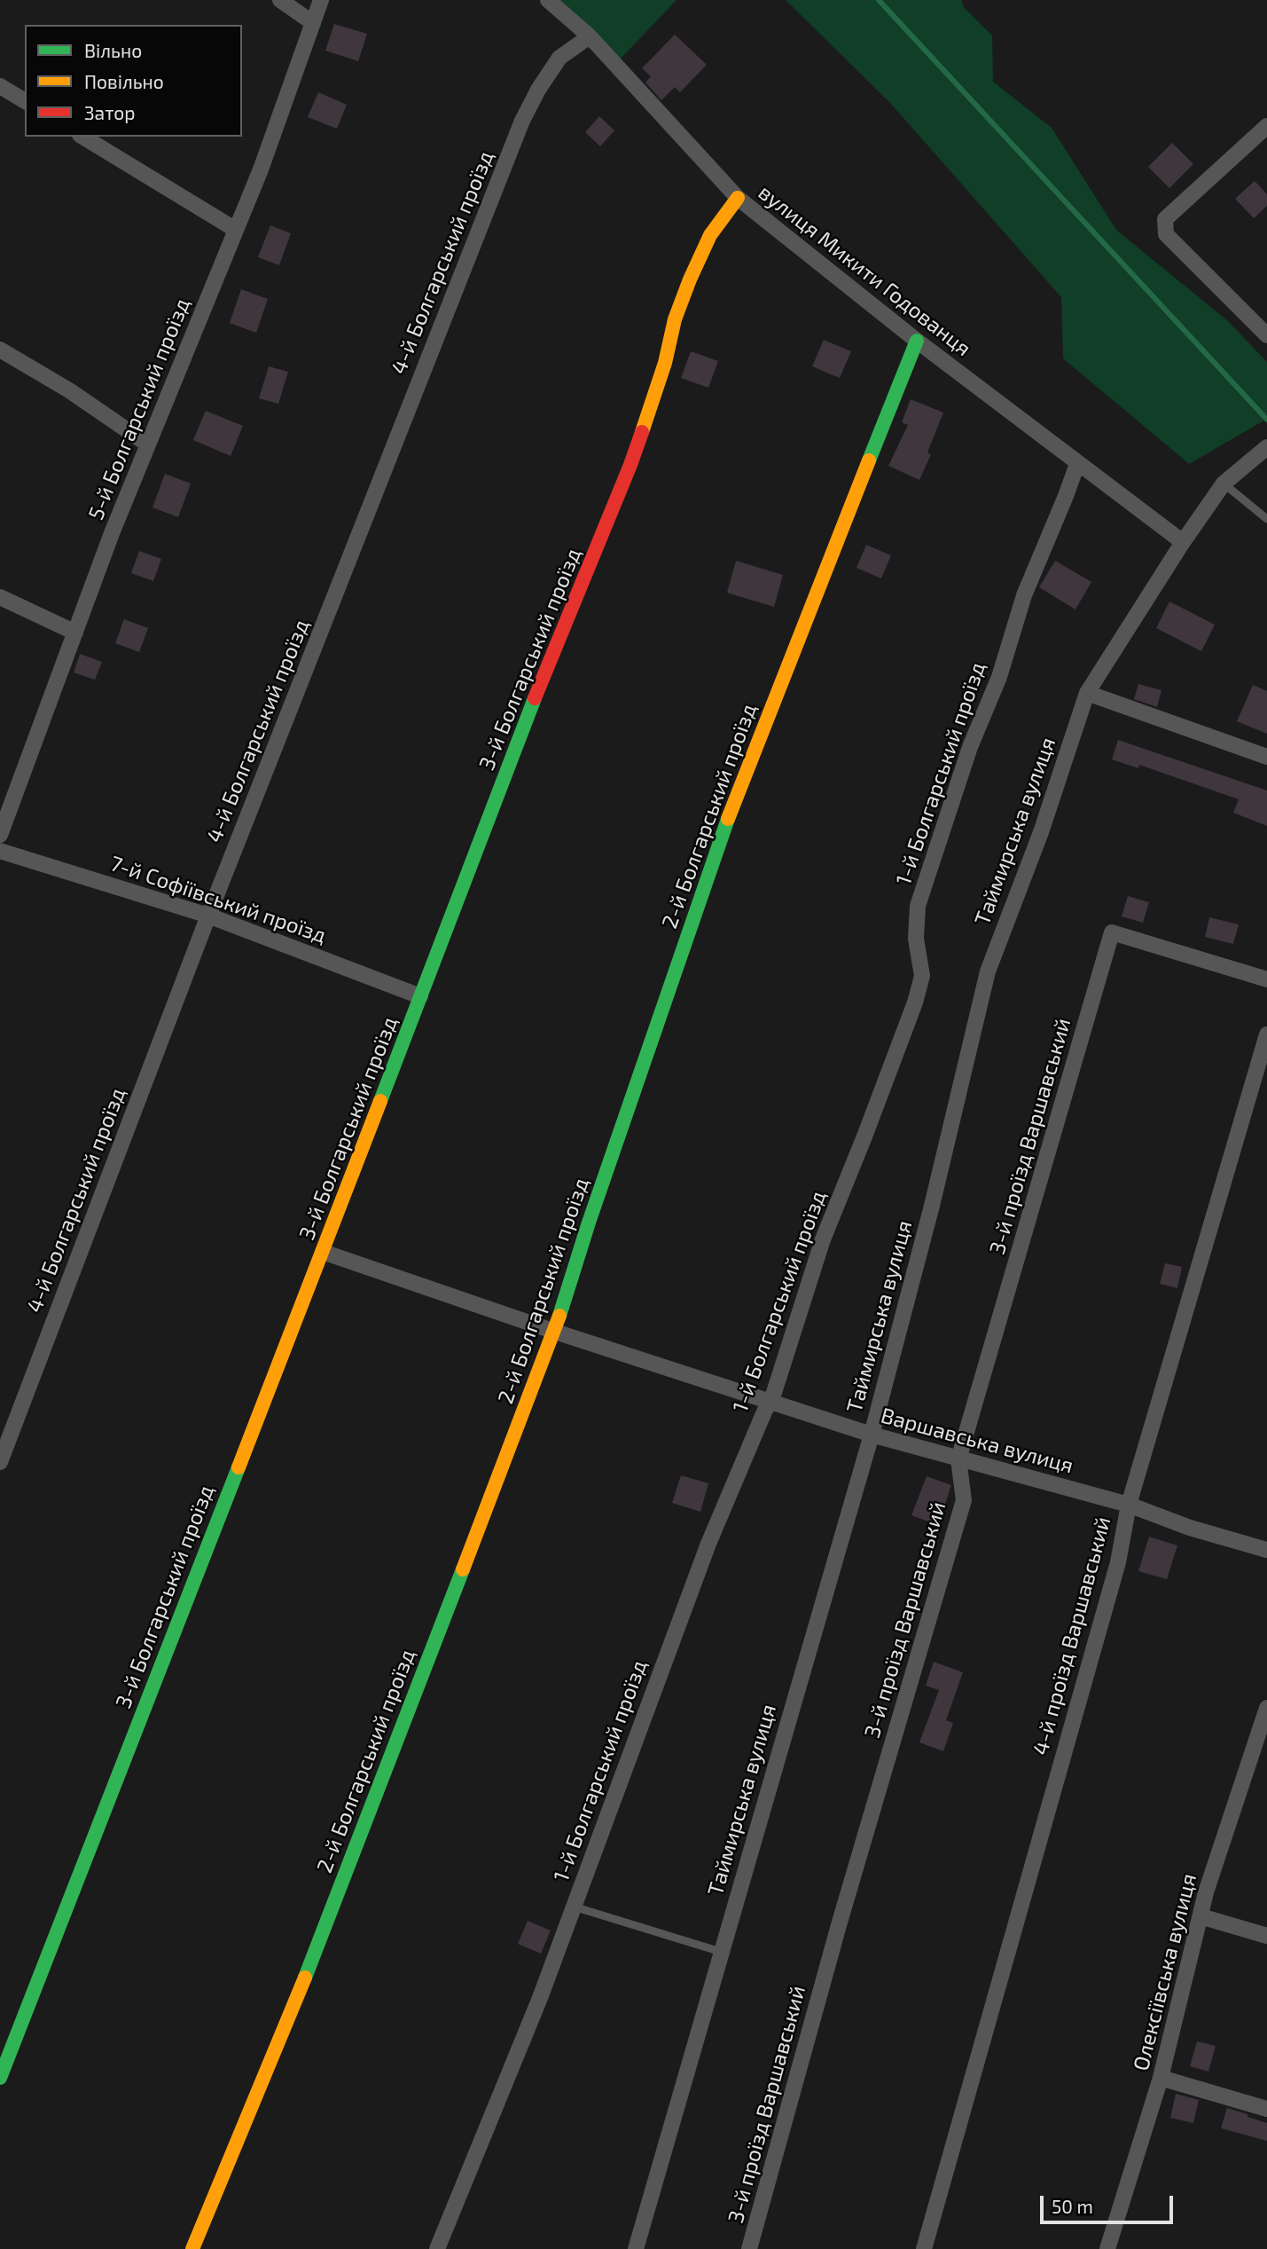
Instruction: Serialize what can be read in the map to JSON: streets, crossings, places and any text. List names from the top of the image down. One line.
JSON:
{"streets":{"street":["4-й Болгарський проїзд","вулиця Микити Годованця","5-й Болгарський проїзд","3-й Болгарський проїзд","1-й Болгарський проїзд","2-й Болгарський проїзд","Таймирська вулиця","7-й Софіївський проїзд","3-й проїзд Варшавський","Варшавська вулиця","4-й проїзд Варшавський","Олексіївська вулиця"]},"crossings":[["4-й Болгарський проїзд","вулиця Микити Годованця"],["4-й Болгарський проїзд","7-й Софіївський проїзд"],["вулиця Микити Годованця","3-й Болгарський проїзд"],["вулиця Микити Годованця","1-й Болгарський проїзд"],["вулиця Микити Годованця","2-й Болгарський проїзд"],["вулиця Микити Годованця","Таймирська вулиця"],["3-й Болгарський проїзд","7-й Софіївський проїзд"],["3-й Болгарський проїзд","Варшавська вулиця"],["1-й Болгарський проїзд","Варшавська вулиця"],["2-й Болгарський проїзд","Варшавська вулиця"],["Таймирська вулиця","Варшавська вулиця"],["3-й проїзд Варшавський","Варшавська вулиця"],["Варшавська вулиця","4-й проїзд Варшавський"]],"legend":["Вільно","Повільно","Затор"],"scale_bar":"50 m"}
